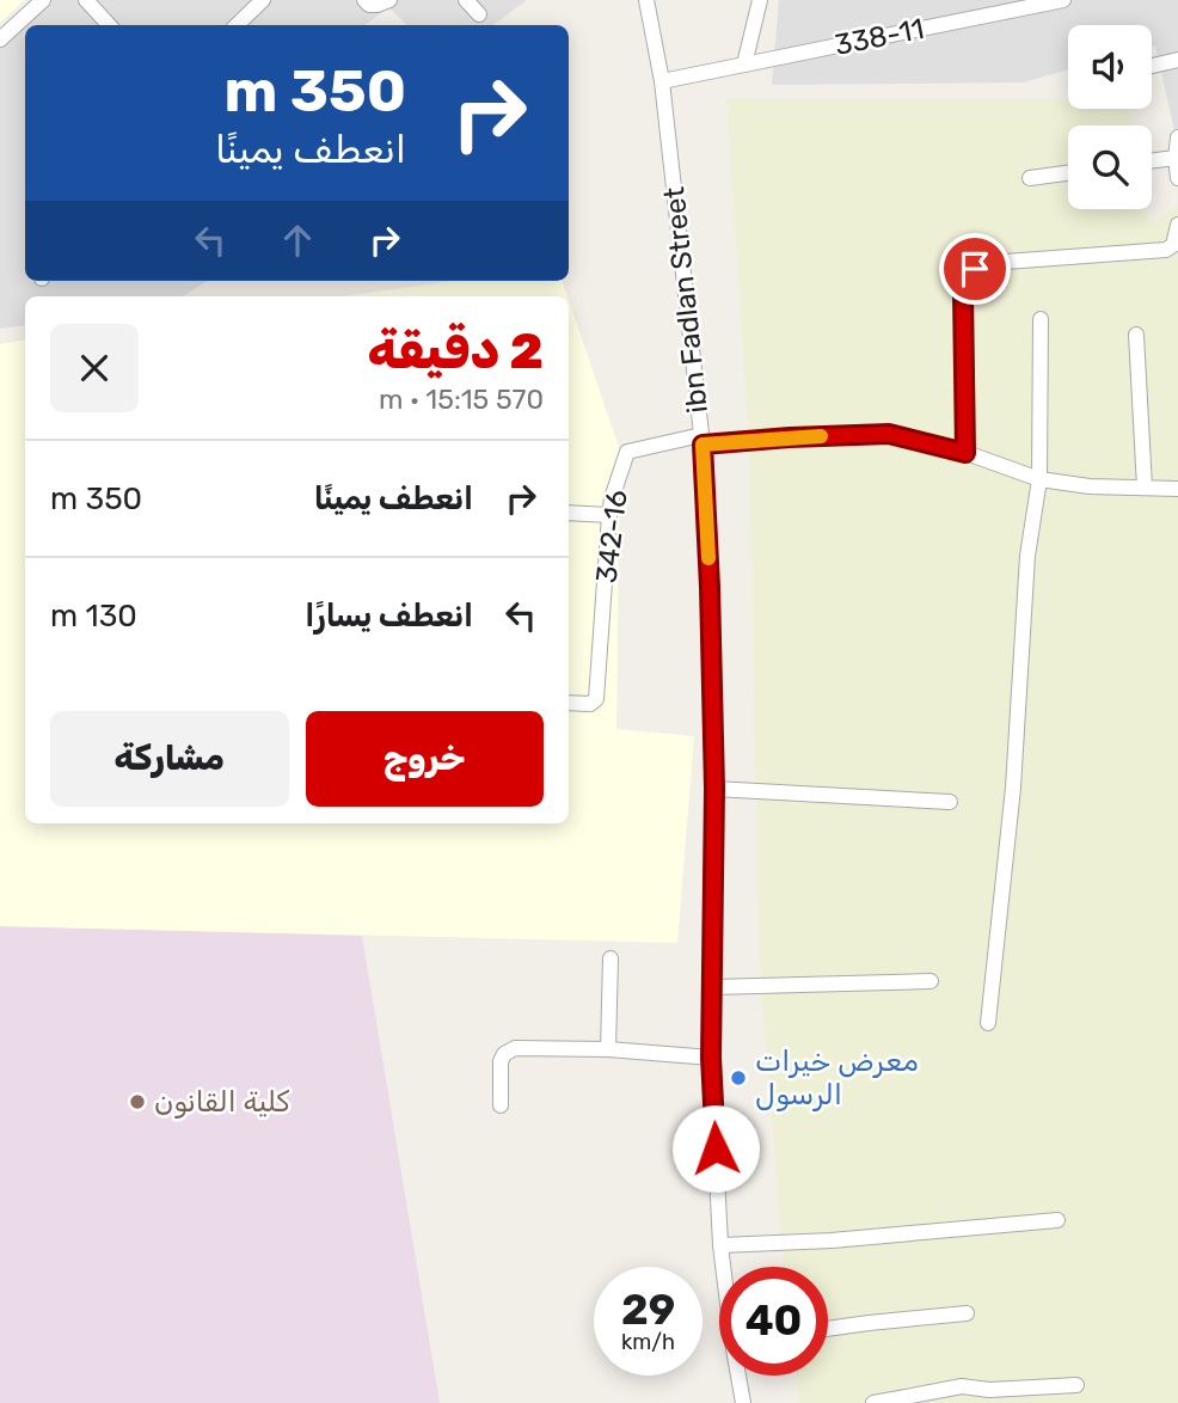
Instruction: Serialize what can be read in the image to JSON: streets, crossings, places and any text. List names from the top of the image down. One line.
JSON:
{"streets":{"street":["338-11","ibn Fadlan Street","342-16"]},"crossings":[["338-11","ibn Fadlan Street"],["ibn Fadlan Street","342-16"]],"places":["معرض خيرات الرسول","كلية القانون"],"page":{"turn":["350 m","انعطف يمينًا"],"heading":["2 دقيقة","570 m · 15:15"],"list":[{"name":"انعطف يمينًا","value":"350 m"},{"name":"انعطف يسارًا","value":"130 m"}],"buttons":["خروج","مشاركة"],"speed":"29 km/h","limit":"40"}}
